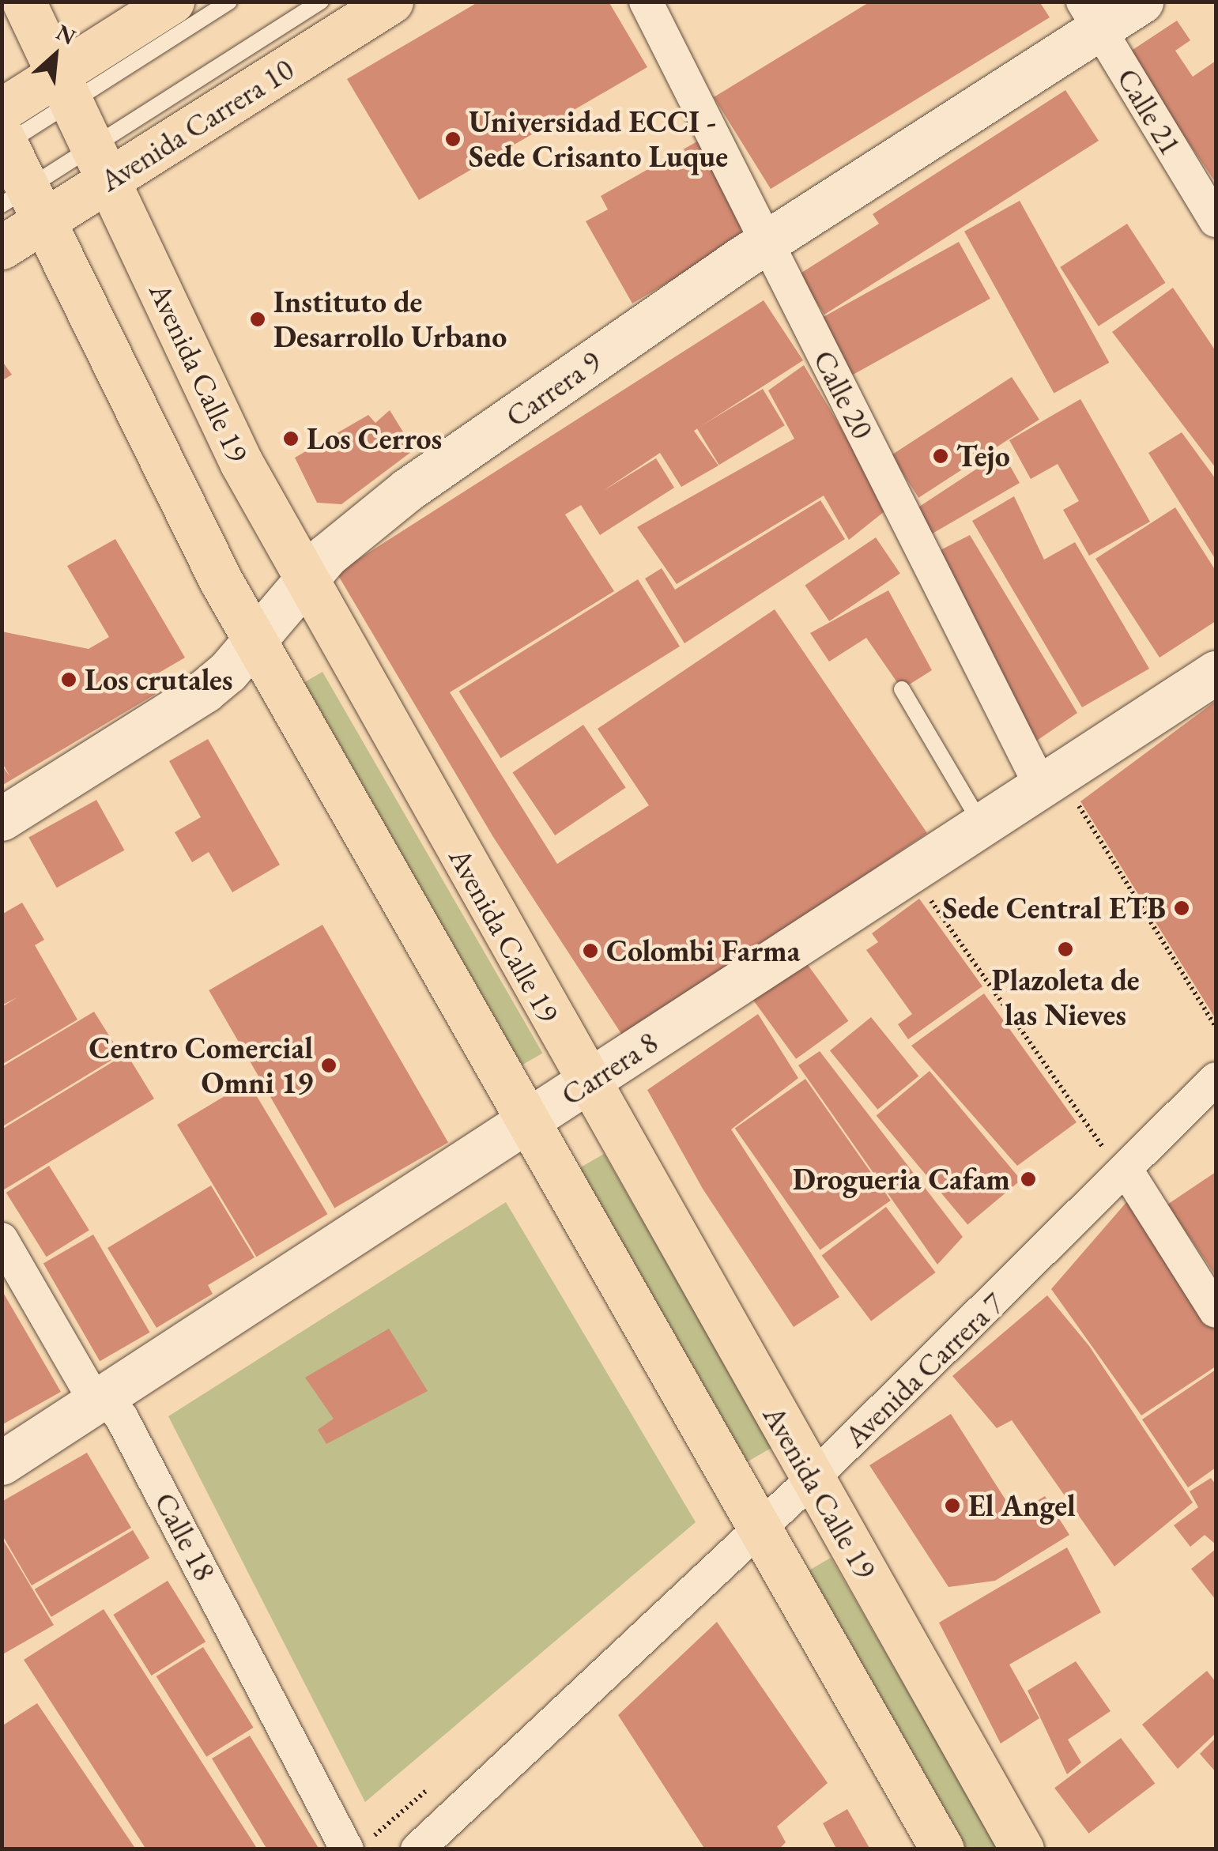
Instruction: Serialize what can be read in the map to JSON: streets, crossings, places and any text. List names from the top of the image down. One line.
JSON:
{"streets":{"main road":["Avenida Carrera 10","Avenida Calle 19"],"street":["Calle 21","Carrera 9","Calle 20","Carrera 8","Avenida Carrera 7","Calle 18"]},"crossings":[["Calle 21","Carrera 9"],["Avenida Carrera 10","Avenida Calle 19"],["Avenida Calle 19","Carrera 9"],["Avenida Calle 19","Carrera 8"],["Avenida Calle 19","Avenida Carrera 7"],["Carrera 9","Calle 20"],["Calle 20","Carrera 8"],["Carrera 8","Calle 18"]],"places":["Universidad ECCI - Sede Crisanto Luque","Instituto de Desarrollo Urbano","Los Cerros","Tejo","Los crutales","Sede Central ETB","Plazoleta de las Nieves","Colombi Farma","Centro Comercial Omni 19","Drogueria Cafam","El Angel"],"north":"top right"}
